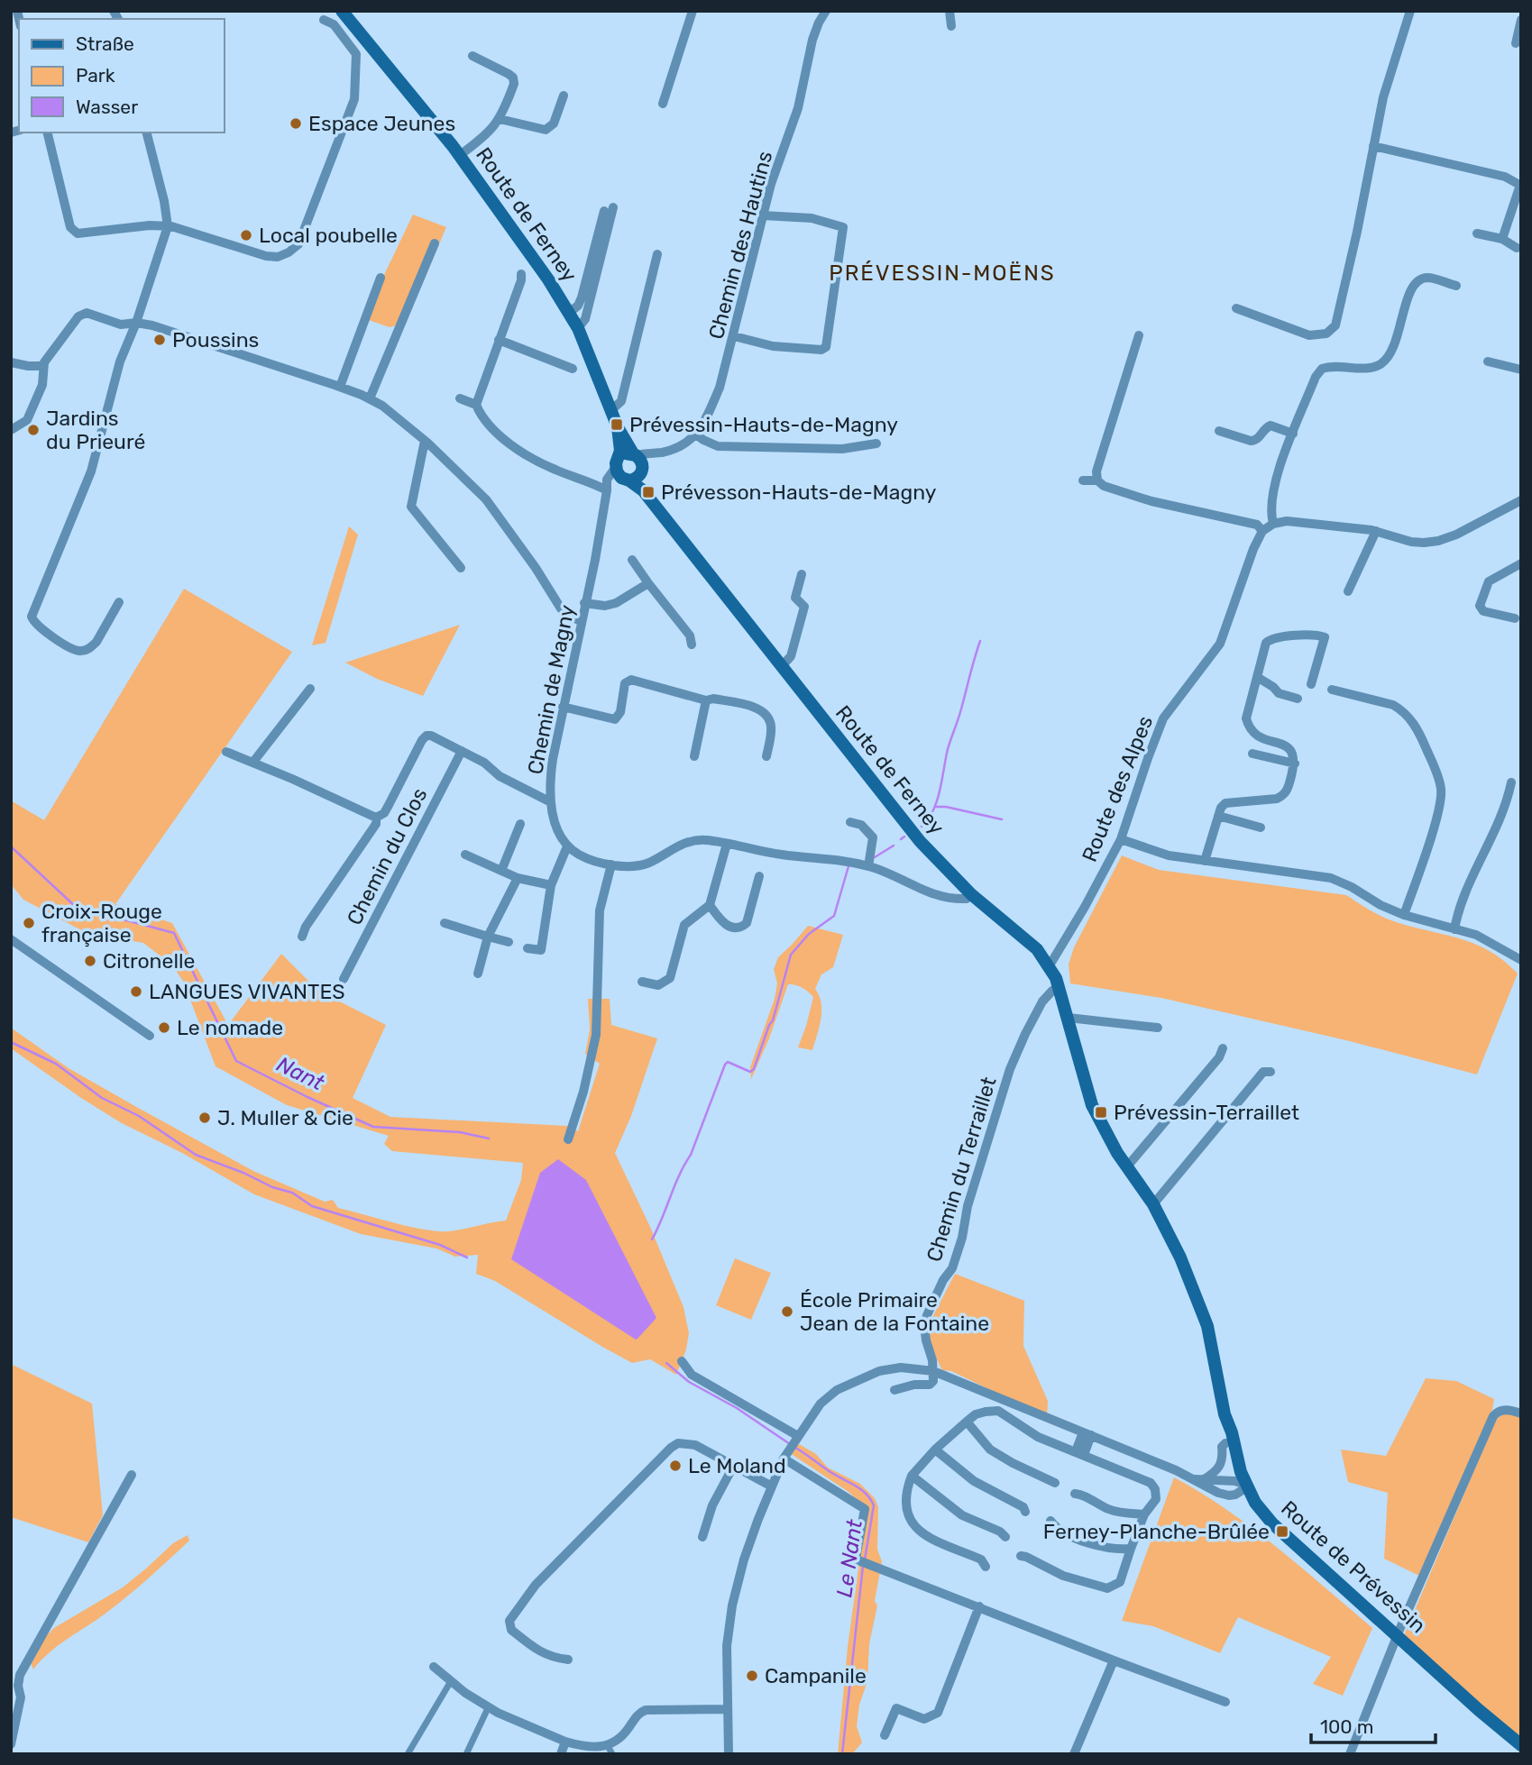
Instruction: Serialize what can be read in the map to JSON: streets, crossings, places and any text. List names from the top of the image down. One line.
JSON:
{"streets":{"main road":["Route de Ferney","Route de Prévessin"],"street":["Chemin des Hautins","Chemin de Magny","Route des Alpes","Chemin du Clos","Chemin du Terraillet"]},"crossings":[["Route de Ferney","Chemin de Magny"],["Route de Ferney","Route des Alpes"],["Route de Ferney","Chemin du Terraillet"],["Route de Ferney","Route de Prévessin"],["Chemin de Magny","Chemin du Clos"]],"districts":["PRÉVESSIN-MOËNS"],"water":["Nant","Le Nant"],"places":{"other":["Espace Jeunes","Local poubelle","Poussins","Jardins du Prieuré","Croix-Rouge française","Citronelle","LANGUES VIVANTES","Le nomade","J. Muller & Cie","École Primaire Jean de la Fontaine","Le Moland","Campanile"],"transit":["Prévessin-Hauts-de-Magny","Prévesson-Hauts-de-Magny","Prévessin-Terraillet","Ferney-Planche-Brûlée"]},"legend":["Straße","Park","Wasser"],"scale_bar":"100 m"}
